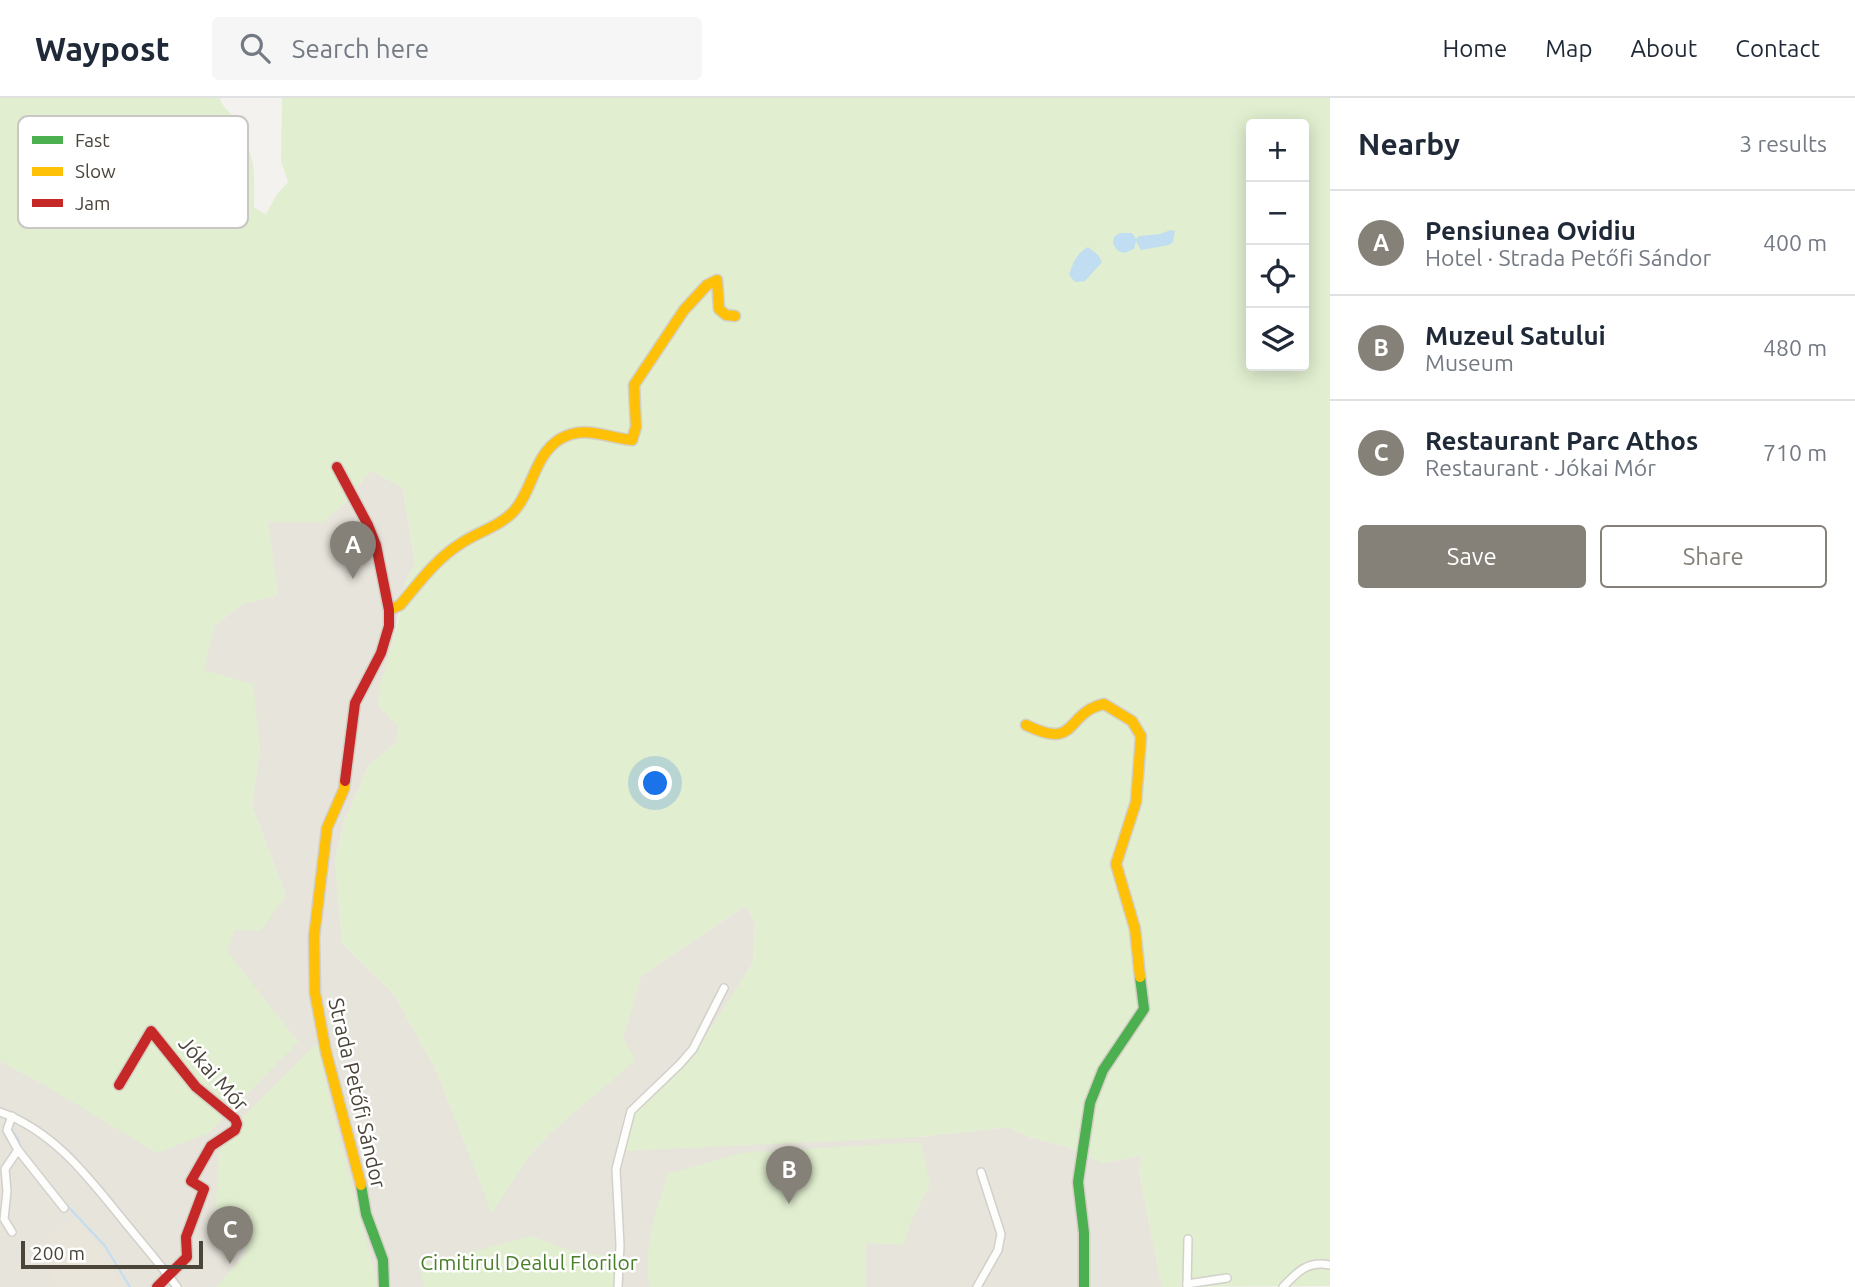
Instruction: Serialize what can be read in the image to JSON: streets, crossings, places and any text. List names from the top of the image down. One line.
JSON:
{"streets":{"street":["Jókai Mór","Strada Petőfi Sándor"]},"parks":["Cimitirul Dealul Florilor"],"legend":["Fast","Slow","Jam"],"scale_bar":"200 m","page":{"header":"Waypost","search":"Search here","nav":["Home","Map","About","Contact"],"heading":["Nearby","3 results"],"map_buttons":["+","−"],"list":[{"mark":"A","name":"Pensiunea Ovidiu","note":"Hotel · Strada Petőfi Sándor","value":"400 m"},{"mark":"B","name":"Muzeul Satului","note":"Museum","value":"480 m"},{"mark":"C","name":"Restaurant Parc Athos","note":"Restaurant · Jókai Mór","value":"710 m"}],"buttons":["Save","Share"],"pins":["A","B","C"],"scale":"200 m"}}
